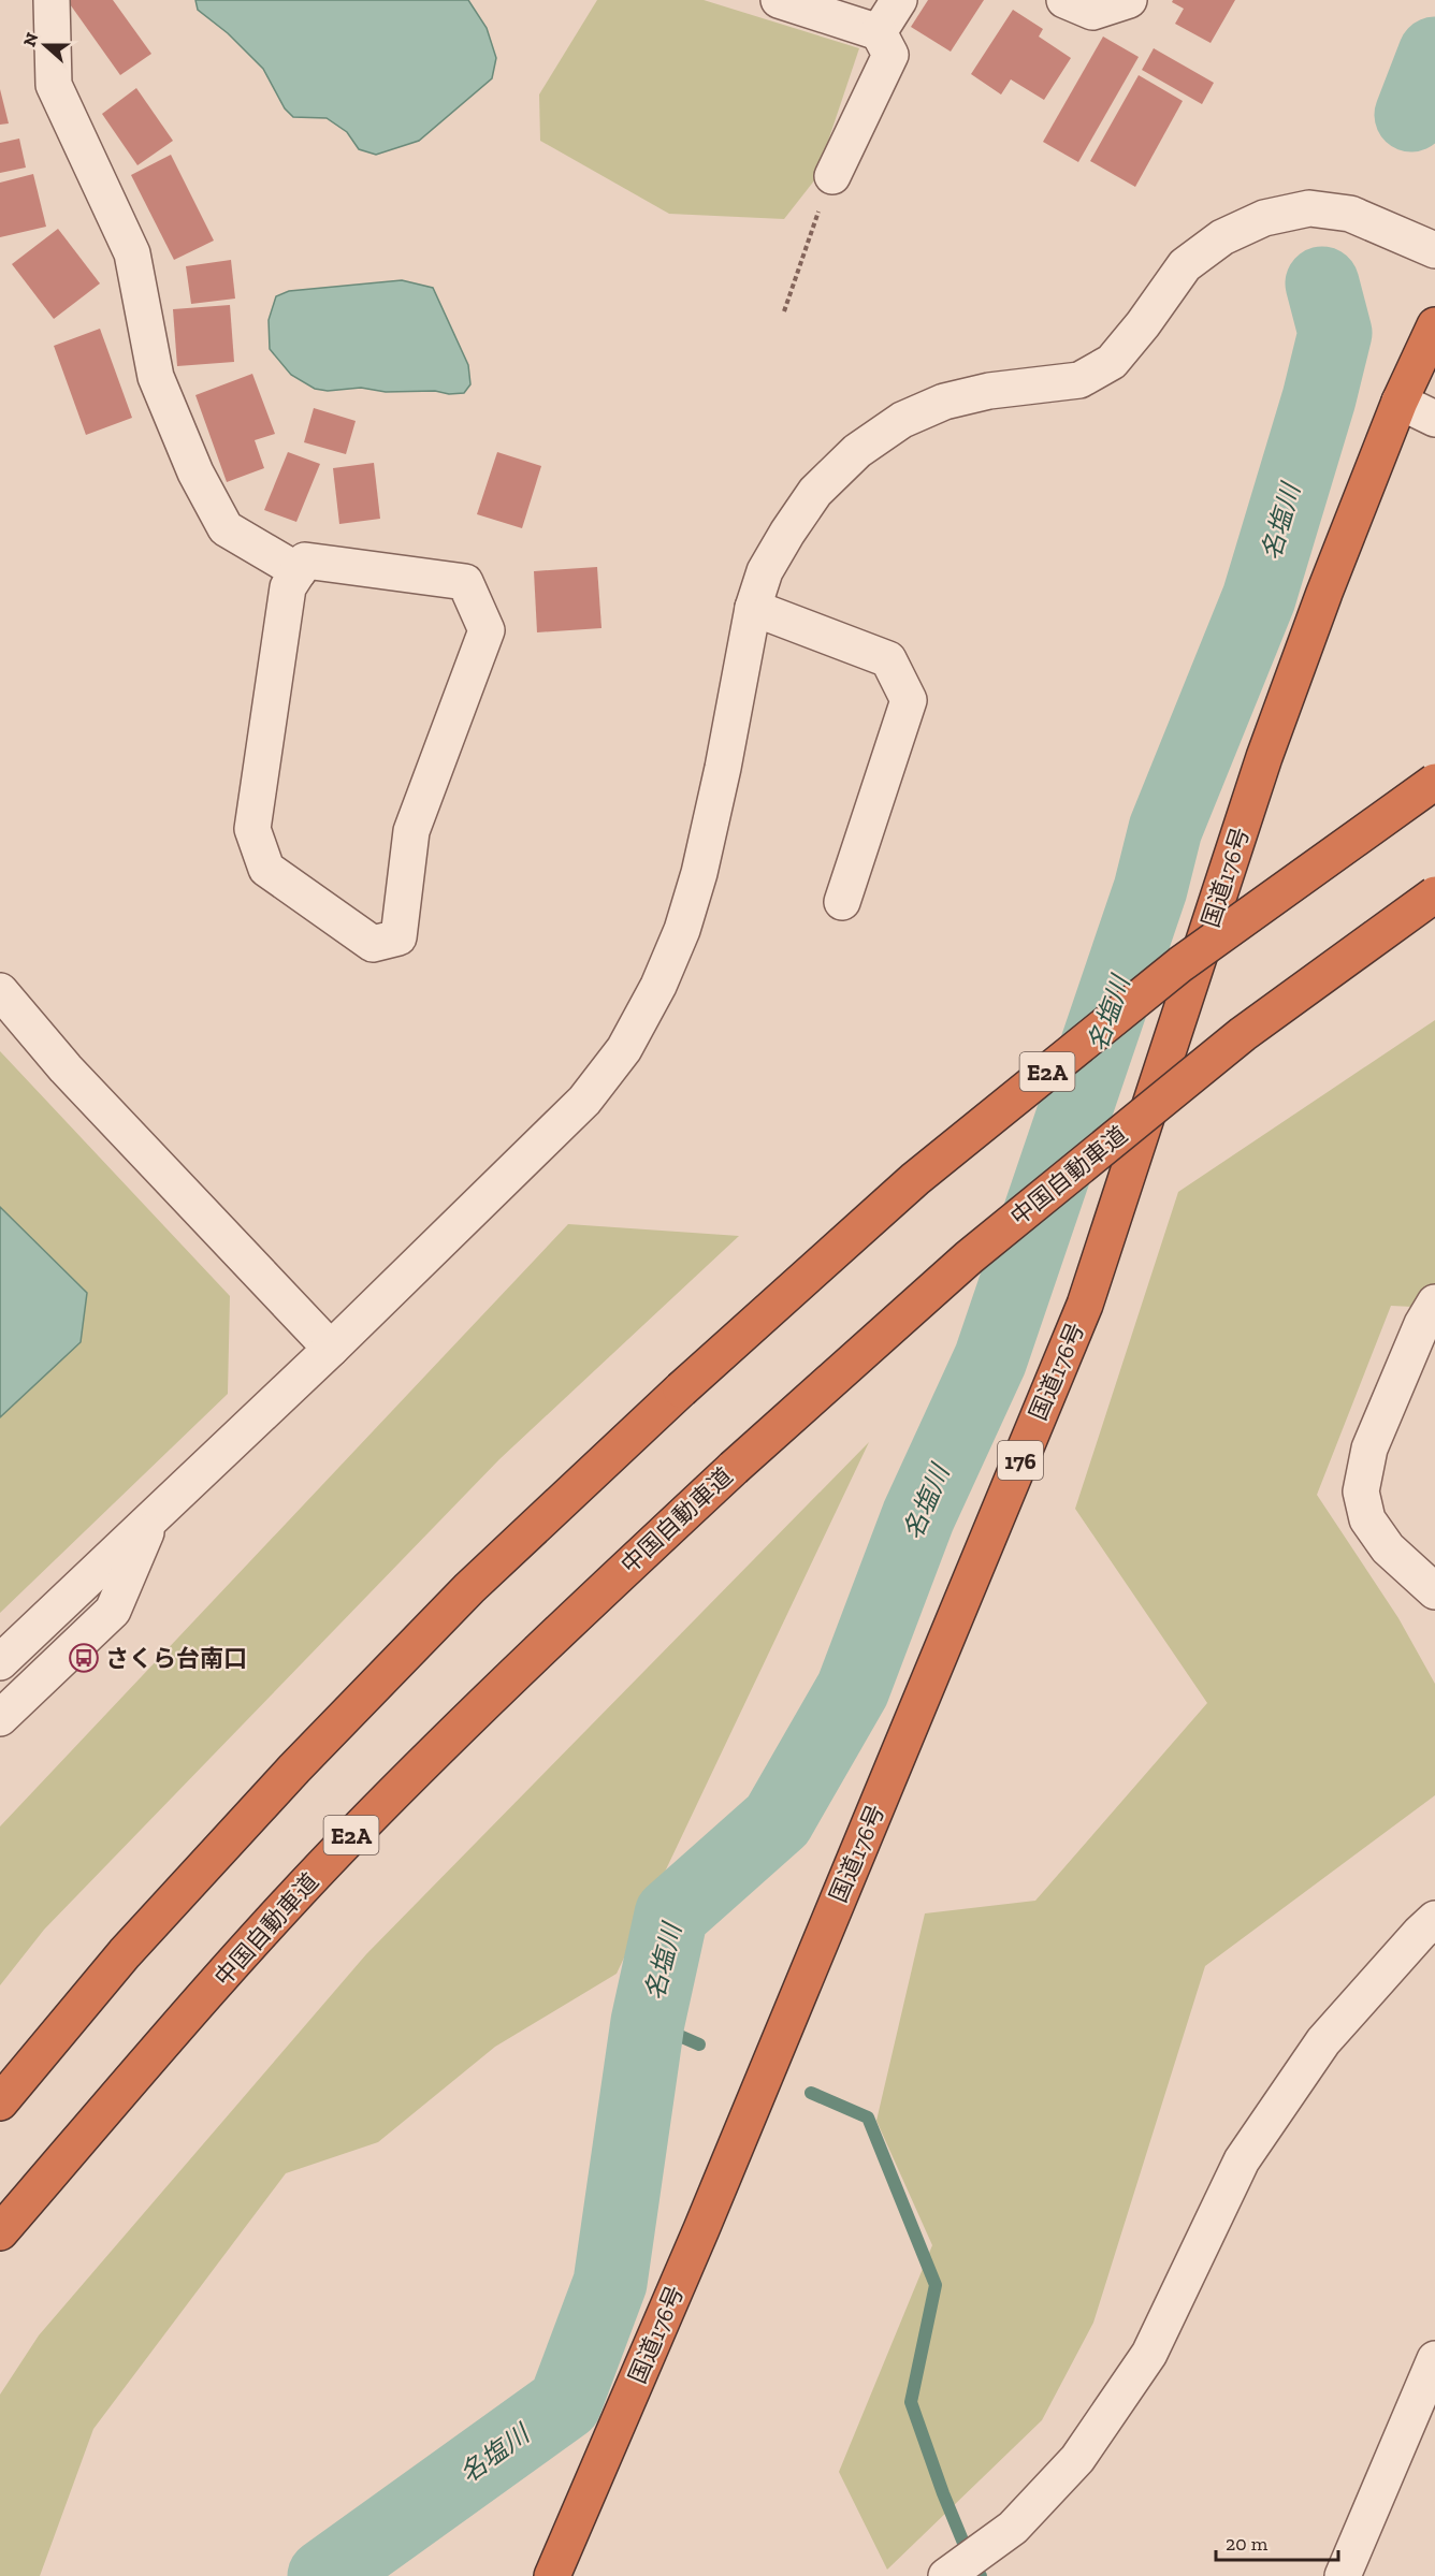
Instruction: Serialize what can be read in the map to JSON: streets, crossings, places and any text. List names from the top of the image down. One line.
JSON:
{"streets":{"highway":["国道176号","E2A","中国自動車道","176"]},"water":["名塩川"],"places":{"bus stop":["さくら台南口"]},"scale_bar":"20 m","north":"left"}
